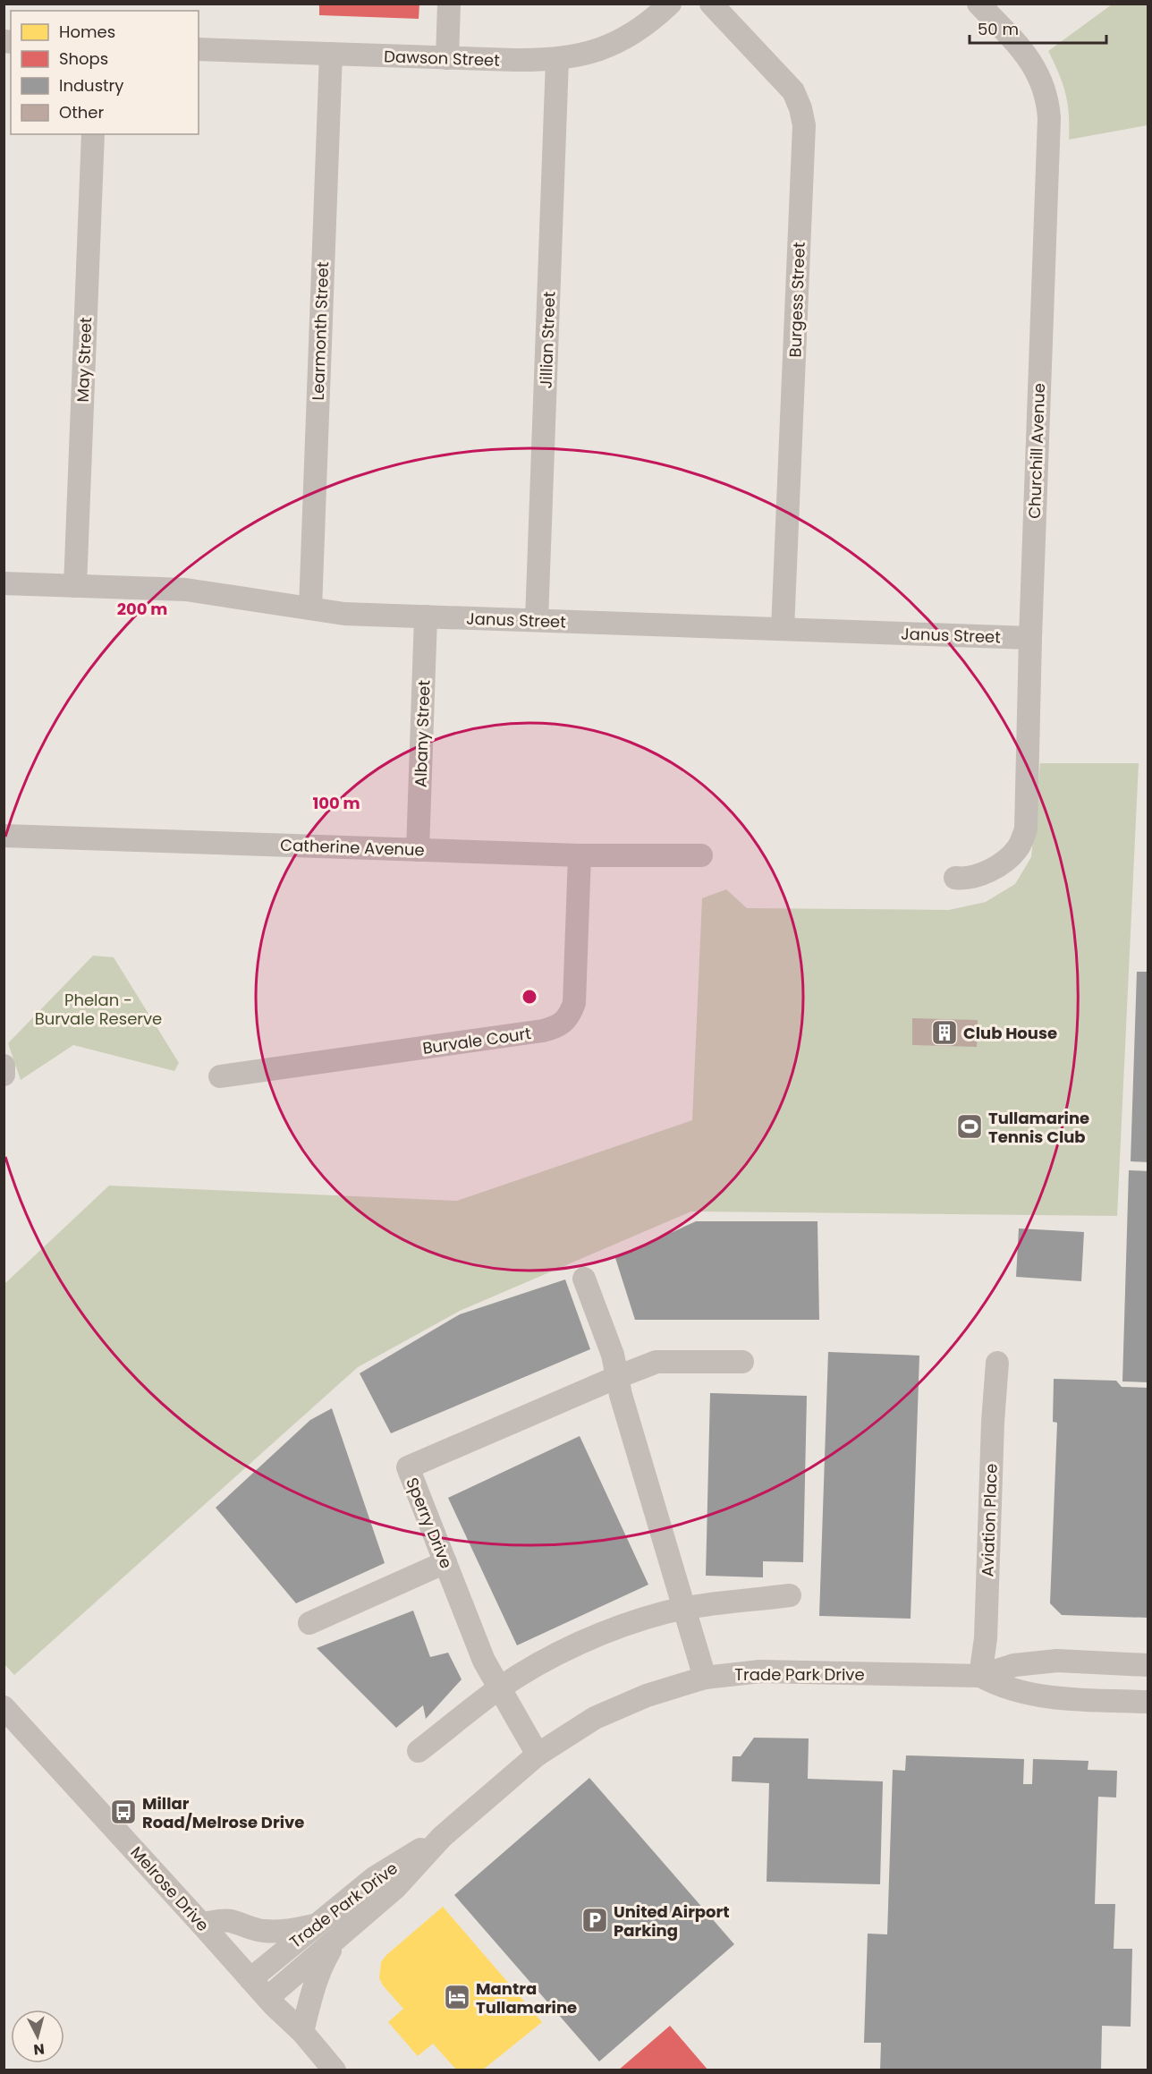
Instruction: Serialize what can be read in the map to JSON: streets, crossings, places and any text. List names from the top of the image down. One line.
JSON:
{"streets":{"street":["Dawson Street","Burgess Street","Learmonth Street","Jillian Street","May Street","Churchill Avenue","Janus Street","Albany Street","Catherine Avenue","Burvale Court","Aviation Place","Sperry Drive","Trade Park Drive","Melrose Drive"]},"crossings":[["Dawson Street","Learmonth Street"],["Dawson Street","Jillian Street"],["Burgess Street","Janus Street"],["Learmonth Street","Janus Street"],["Jillian Street","Janus Street"],["May Street","Janus Street"],["Churchill Avenue","Janus Street"],["Janus Street","Albany Street"],["Albany Street","Catherine Avenue"],["Catherine Avenue","Burvale Court"],["Aviation Place","Trade Park Drive"],["Sperry Drive","Trade Park Drive"],["Trade Park Drive","Melrose Drive"]],"parks":["Phelan - Burvale Reserve"],"places":{"building":["Club House"],"sports":["Tullamarine Tennis Club"],"bus stop":["Millar Road/Melrose Drive"],"parking":["United Airport Parking"],"hotel":["Mantra Tullamarine"]},"legend":["Homes","Shops","Industry","Other"],"scale_bar":"50 m","north":"bottom","rings":["200 m","100 m"]}
